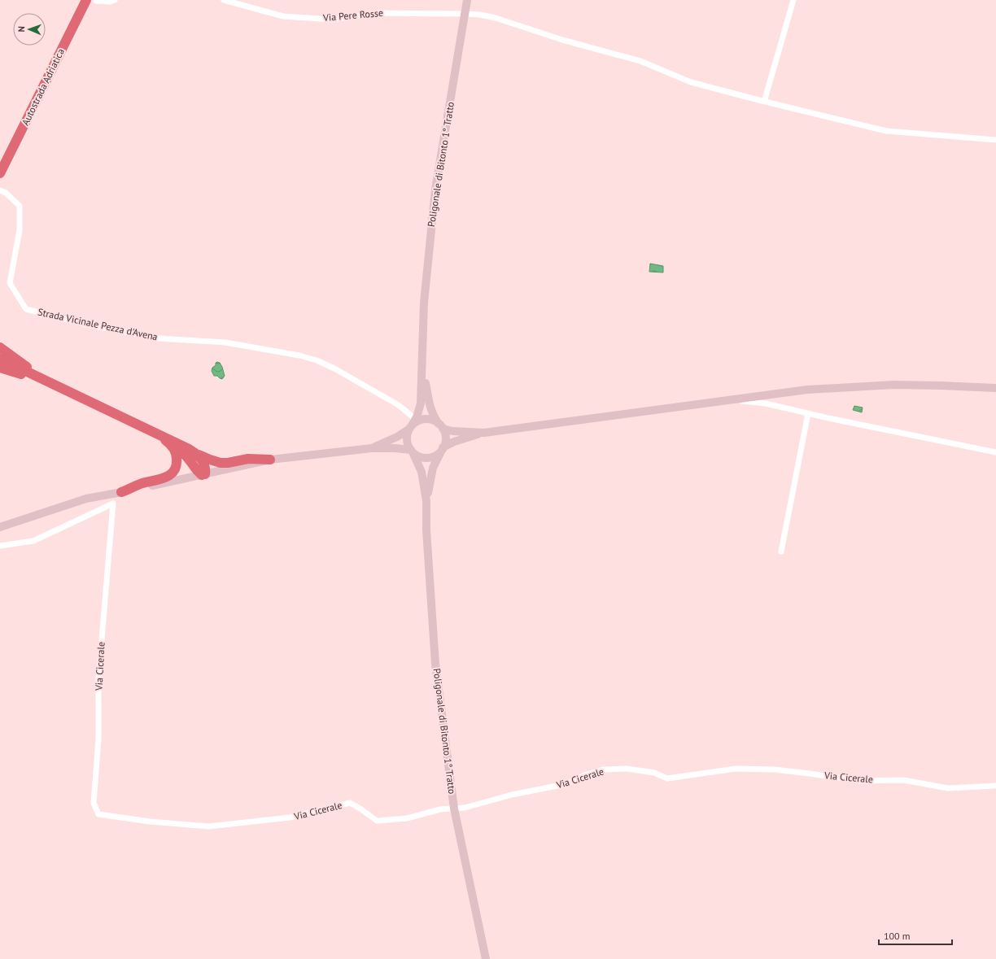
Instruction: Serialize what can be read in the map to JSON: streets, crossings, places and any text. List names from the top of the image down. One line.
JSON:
{"streets":{"highway":["Autostrada Adriatica"],"main road":["Poligonale di Bitonto 1° Tratto"],"street":["Via Pere Rosse","Strada Vicinale Pezza d'Avena","Via Cicerale"]},"crossings":[["Via Pere Rosse","Poligonale di Bitonto 1° Tratto"],["Poligonale di Bitonto 1° Tratto","Via Cicerale"]],"scale_bar":"100 m","north":"left"}
